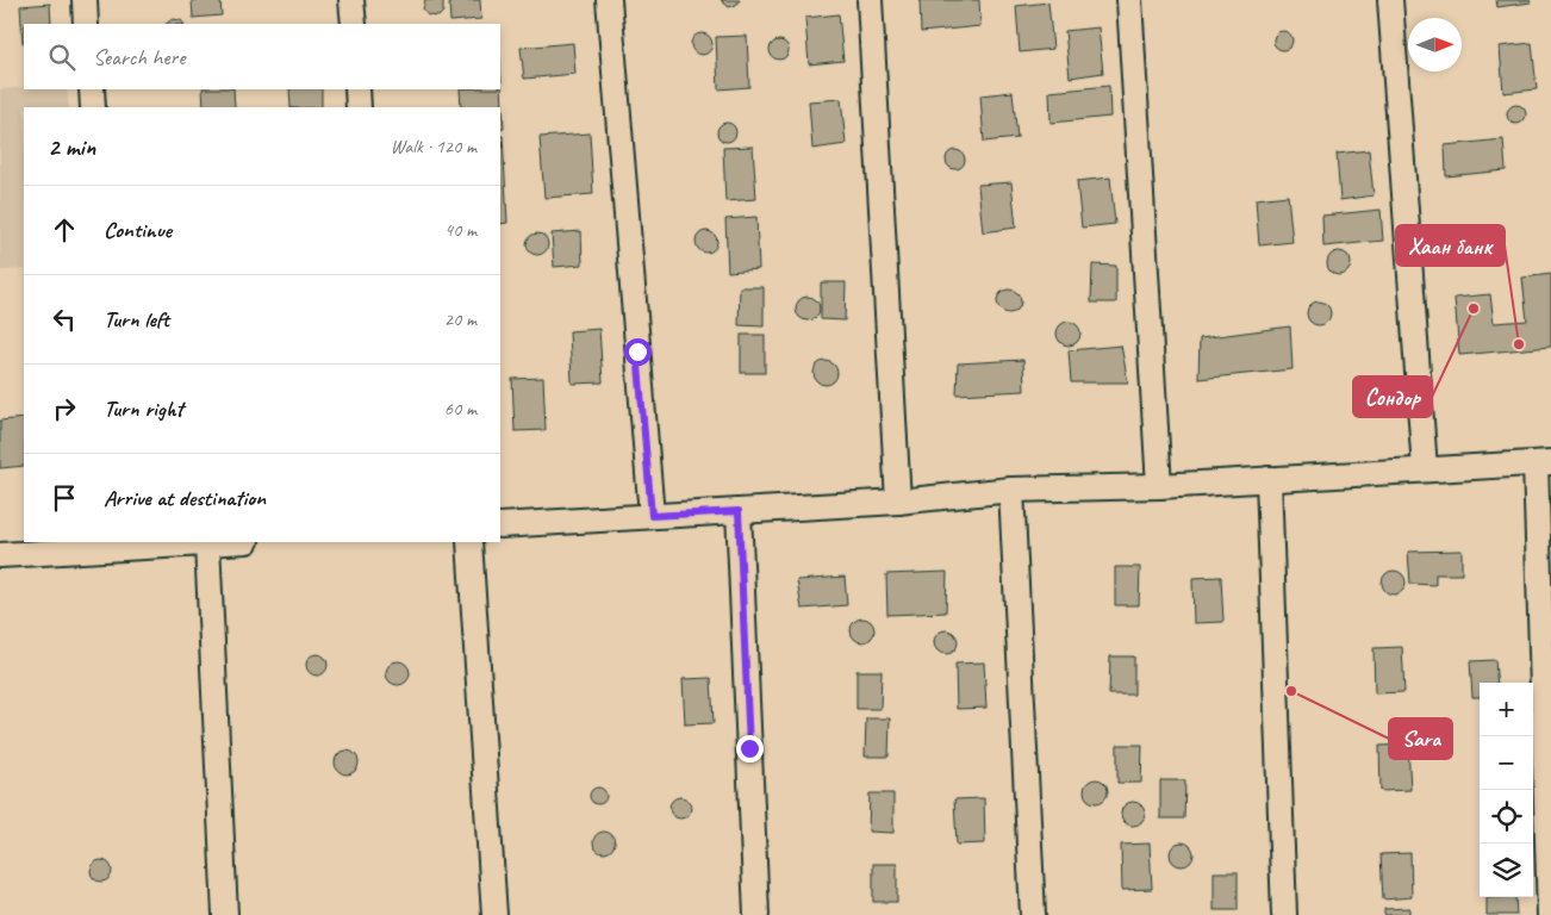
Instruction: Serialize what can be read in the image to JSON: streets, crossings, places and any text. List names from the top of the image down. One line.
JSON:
{"places":["Сондор","Хаан банк","Sara"],"north":"right","page":{"search":"Search here","heading":["2 min","Walk · 120 m"],"list":[["Continue","40 m"],["Turn left","20 m"],["Turn right","60 m"],"Arrive at destination"],"map_buttons":["+","−"]}}
